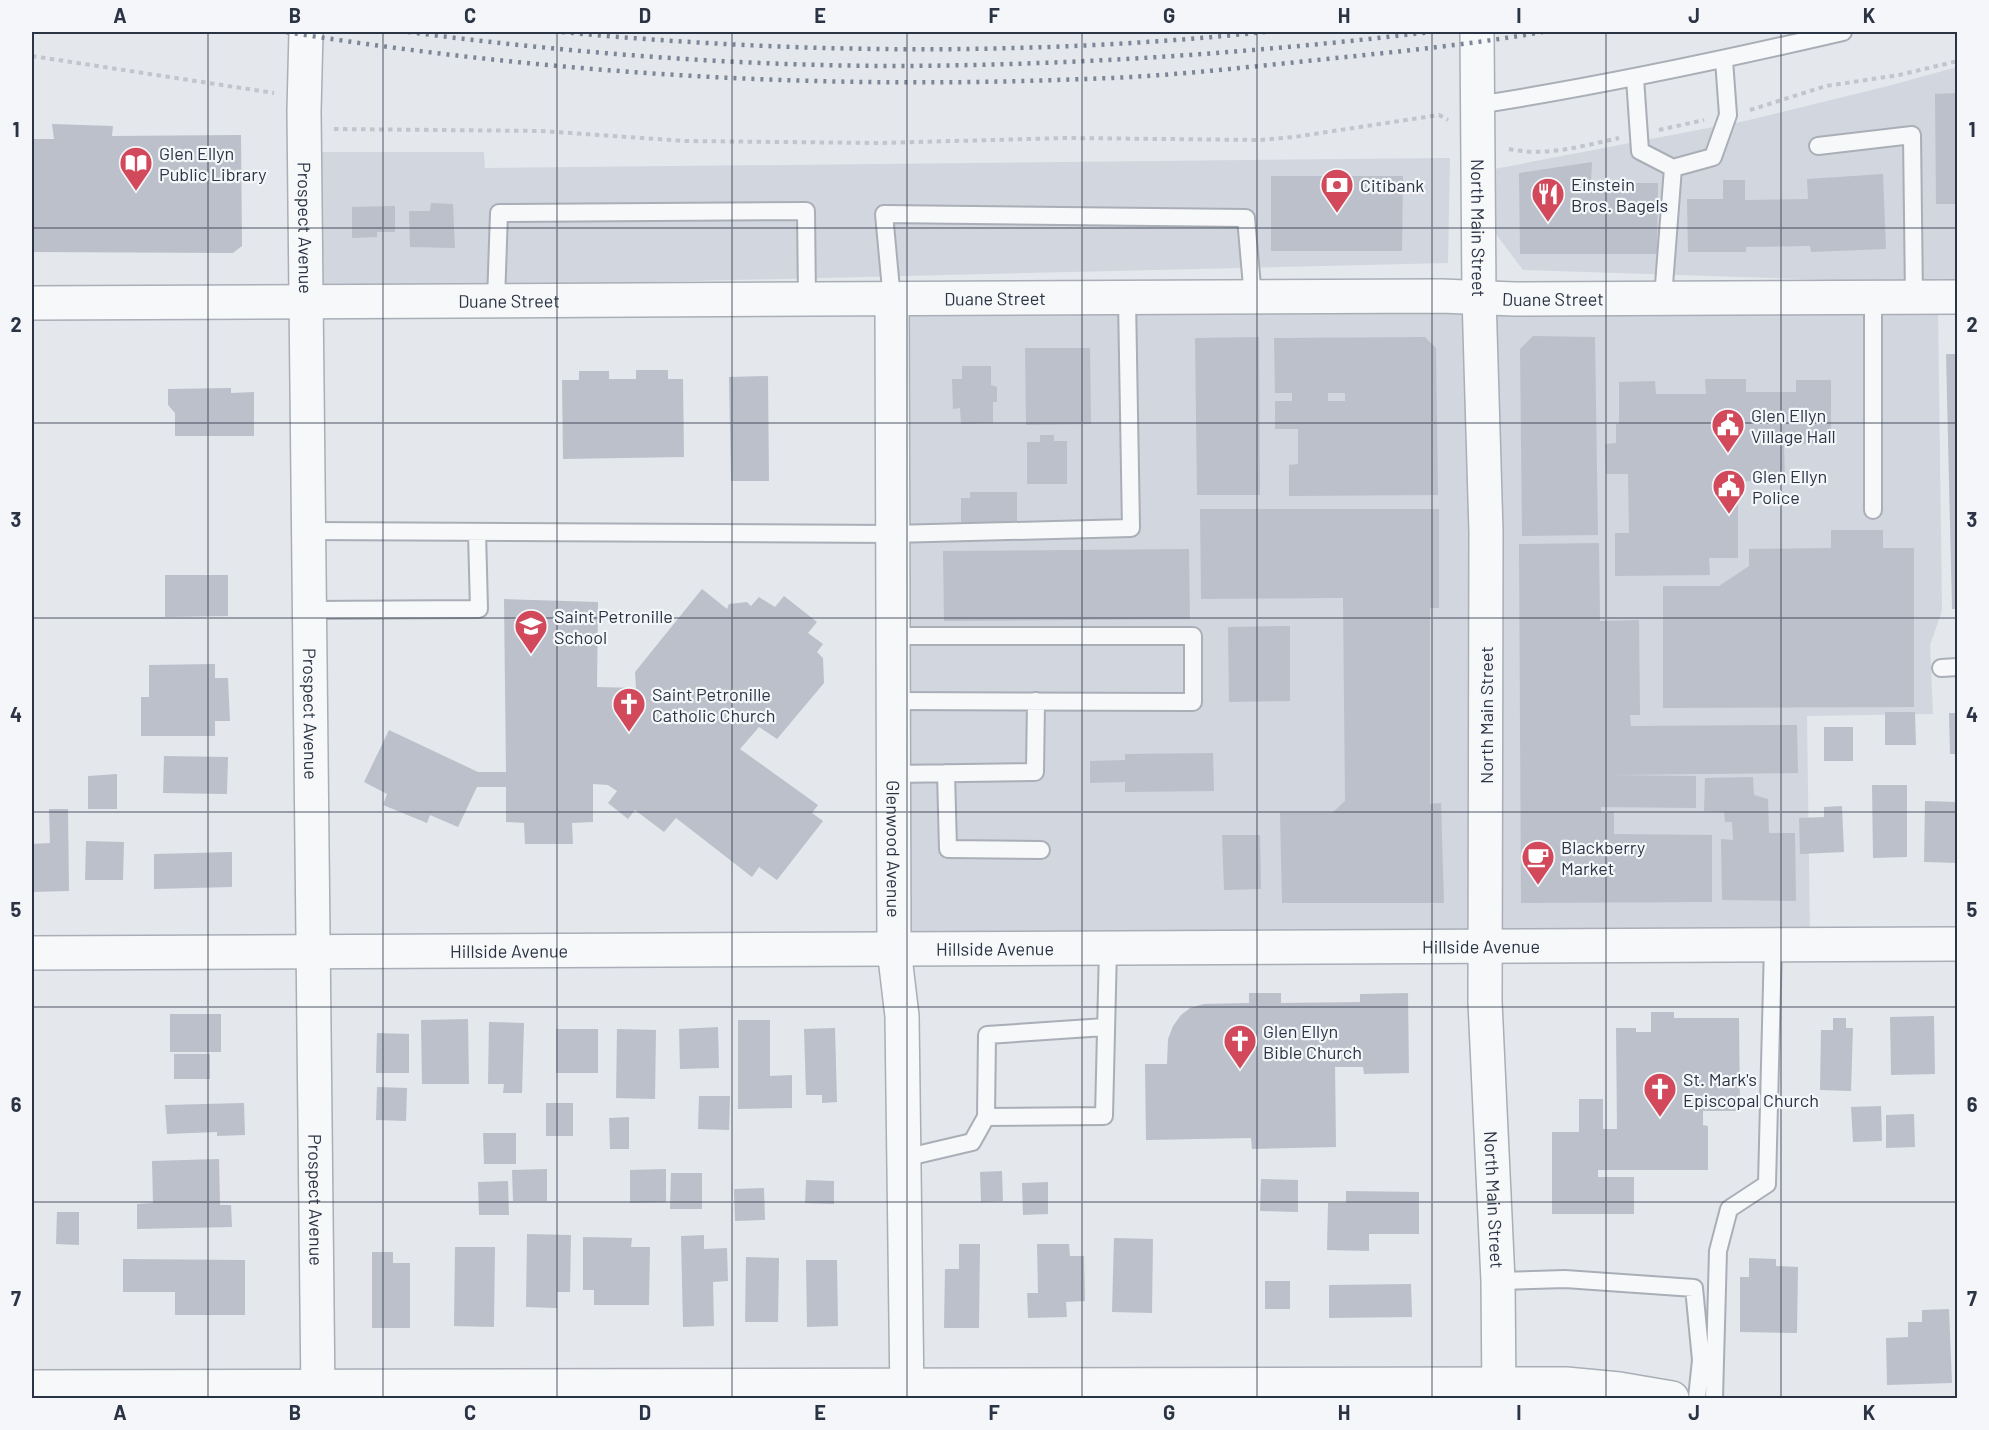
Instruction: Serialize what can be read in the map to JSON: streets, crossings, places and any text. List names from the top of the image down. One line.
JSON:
{"streets":{"street":["Prospect Avenue","North Main Street","Duane Street","Glenwood Avenue","Hillside Avenue"]},"crossings":[["Prospect Avenue","Duane Street"],["Prospect Avenue","Hillside Avenue"],["North Main Street","Duane Street"],["North Main Street","Hillside Avenue"],["Duane Street","Glenwood Avenue"],["Glenwood Avenue","Hillside Avenue"]],"places":{"library":["Glen Ellyn Public Library"],"bank":["Citibank"],"restaurant":["Einstein Bros. Bagels"],"public building":["Glen Ellyn Village Hall","Glen Ellyn Police"],"school or university":["Saint Petronille School"],"church":["Saint Petronille Catholic Church","Glen Ellyn Bible Church","St. Mark's Episcopal Church"],"cafe":["Blackberry Market"]},"grid":{"columns":["A","B","C","D","E","F","G","H","I","J","K"],"rows":["1","2","3","4","5","6","7"]}}
